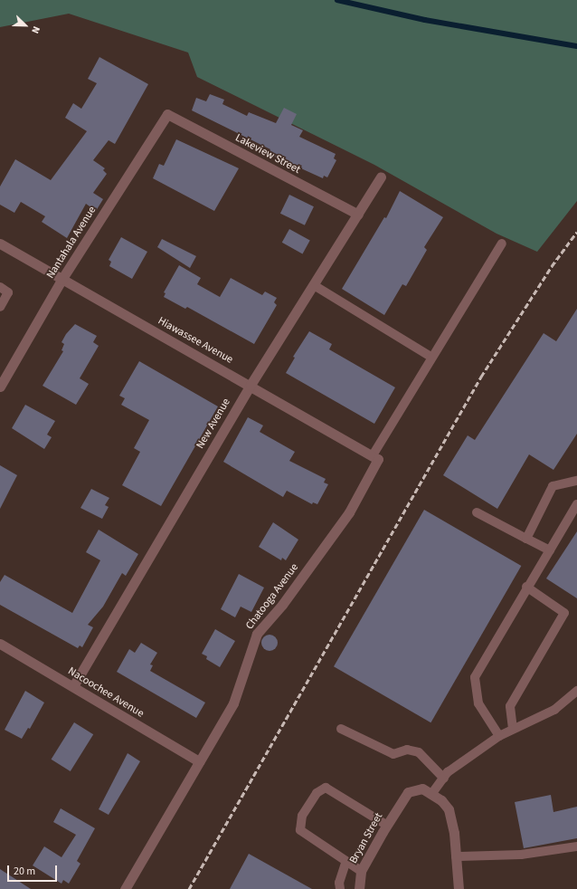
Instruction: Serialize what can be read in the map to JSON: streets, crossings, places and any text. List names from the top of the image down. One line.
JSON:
{"streets":{"street":["Lakeview Street","Nantahala Avenue","Hiawassee Avenue","New Avenue","Chatooga Avenue","Nacoochee Avenue","Bryan Street"]},"crossings":[["Lakeview Street","Nantahala Avenue"],["Lakeview Street","New Avenue"],["Nantahala Avenue","Hiawassee Avenue"],["Hiawassee Avenue","New Avenue"],["Hiawassee Avenue","Chatooga Avenue"],["New Avenue","Nacoochee Avenue"],["Chatooga Avenue","Nacoochee Avenue"]],"scale_bar":"20 m","north":"bottom right"}
